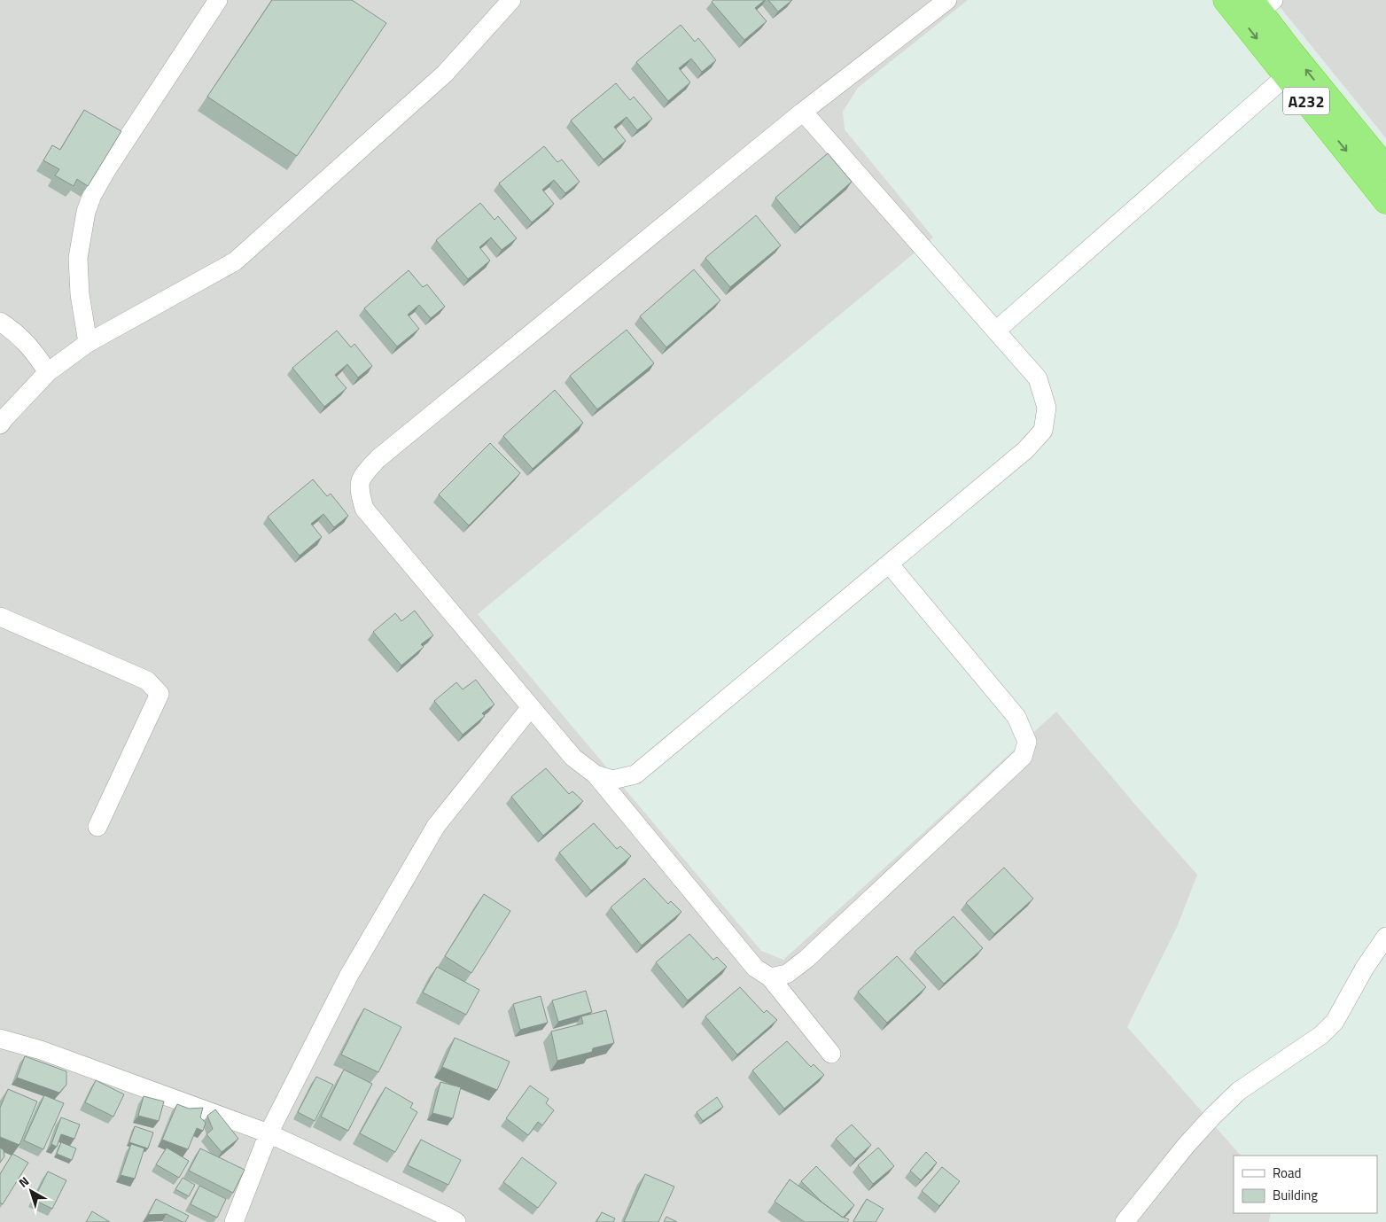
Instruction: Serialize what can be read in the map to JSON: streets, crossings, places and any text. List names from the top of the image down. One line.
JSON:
{"streets":{"highway":["A232"]},"legend":["Road","Building"],"north":"top left"}
